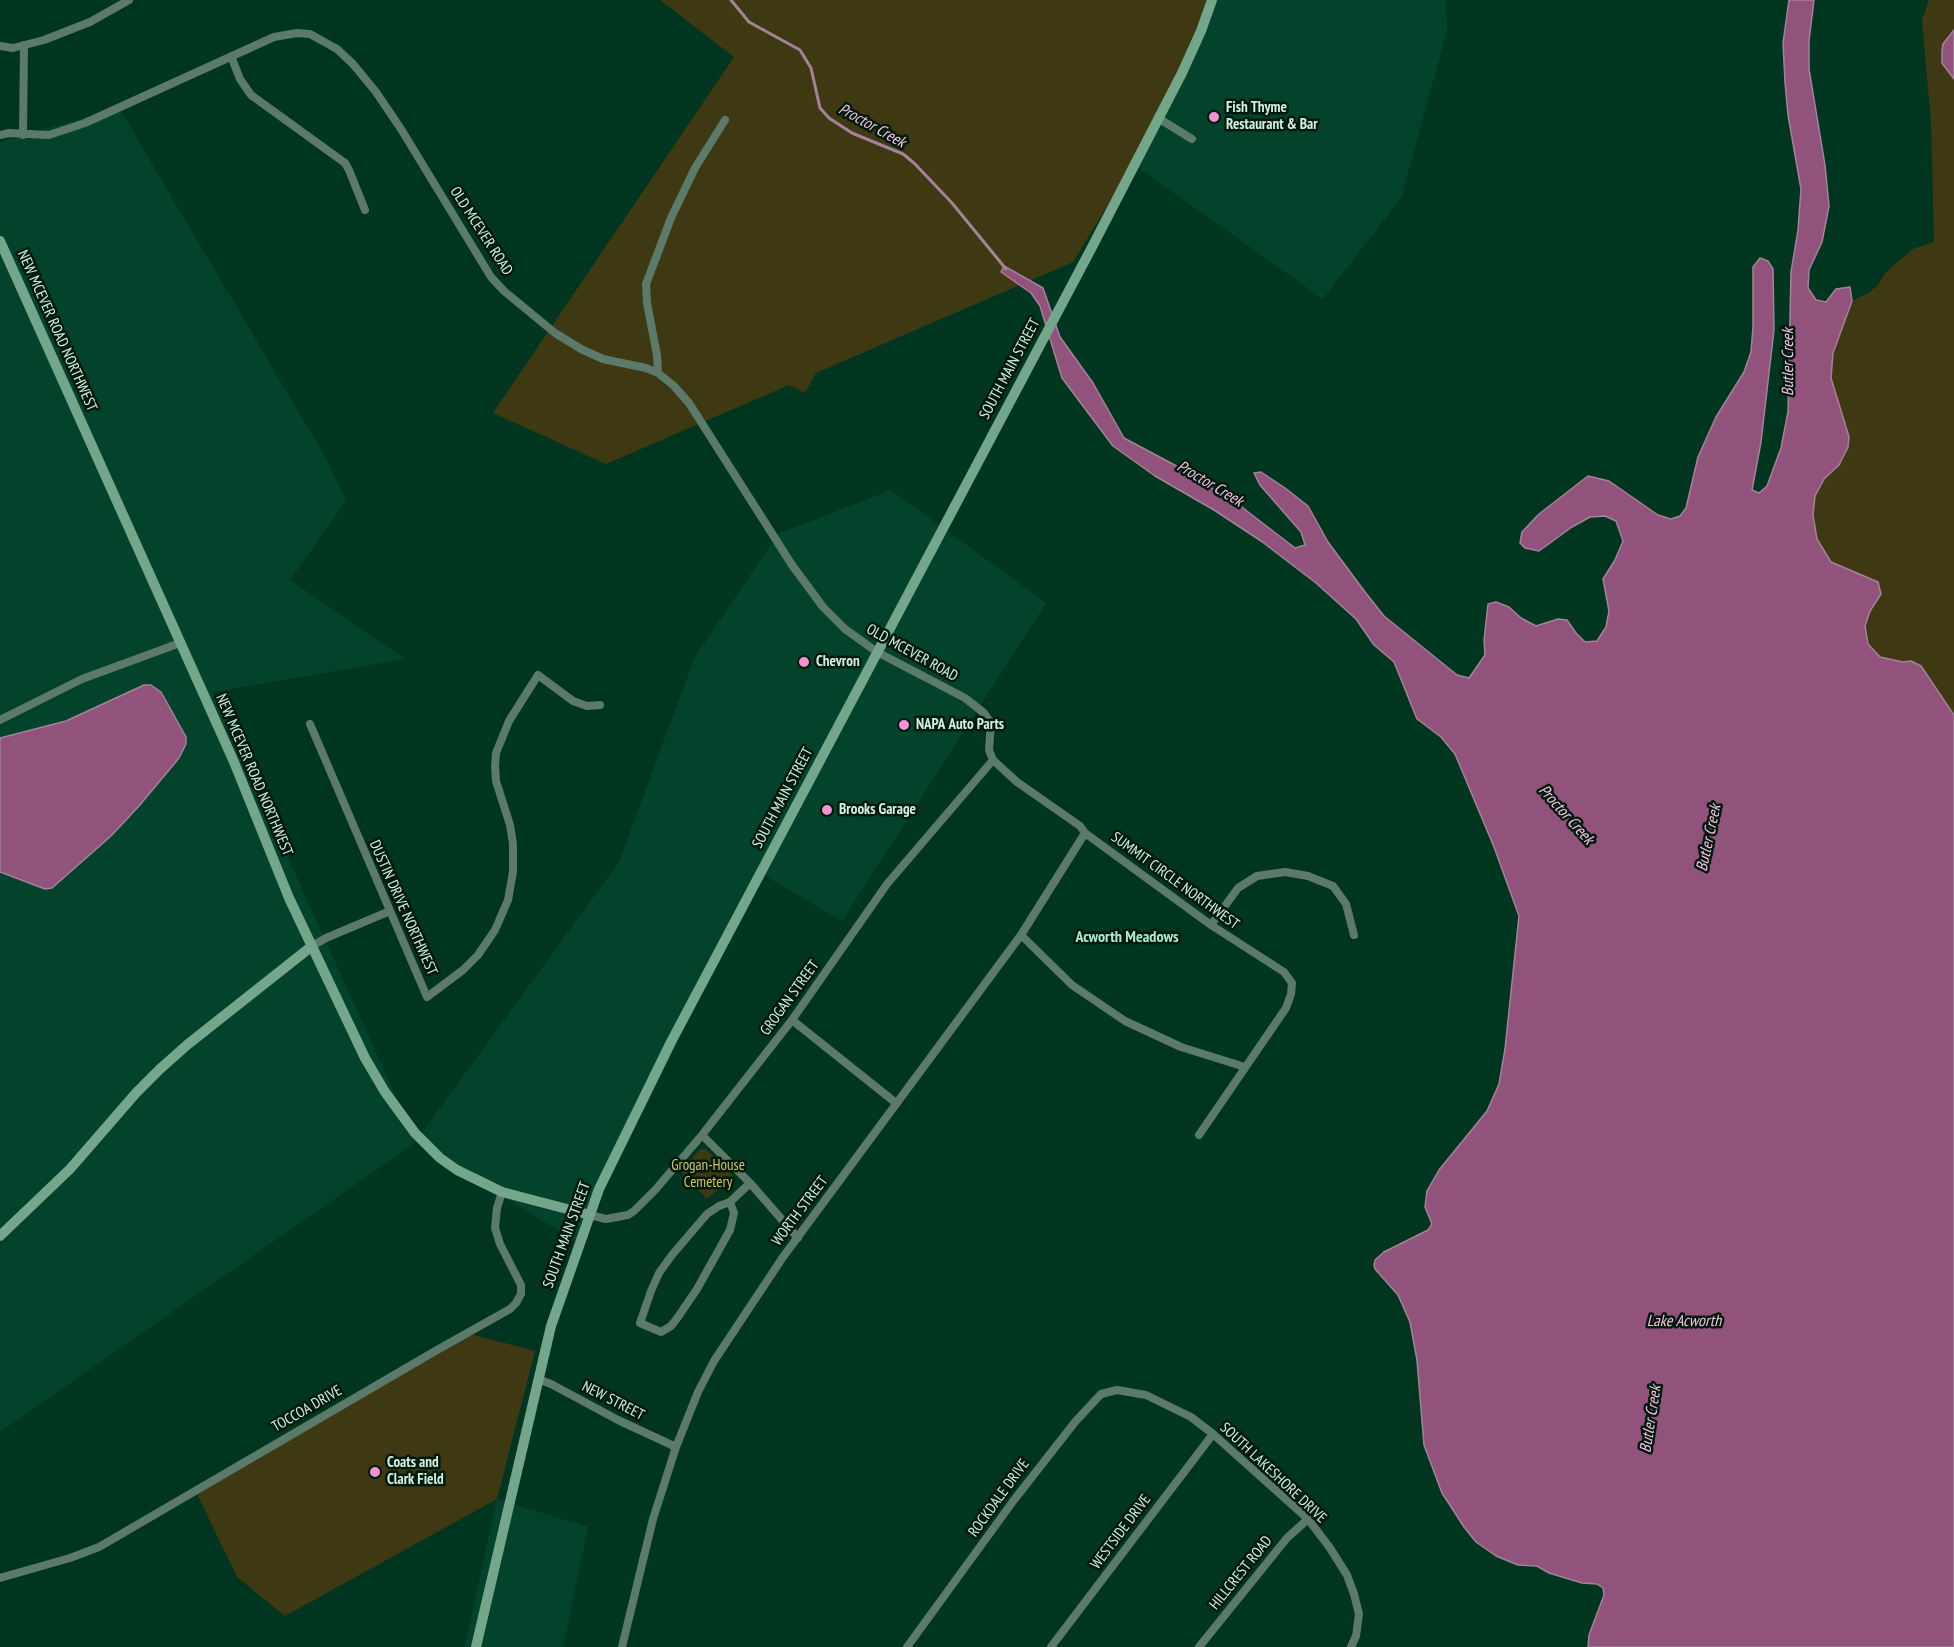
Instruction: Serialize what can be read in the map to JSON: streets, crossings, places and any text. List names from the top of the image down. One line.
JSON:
{"streets":{"main road":["NEW MCEVER ROAD NORTHWEST","SOUTH MAIN STREET"],"street":["OLD MCEVER ROAD","SUMMIT CIRCLE NORTHWEST","DUSTIN DRIVE NORTHWEST","GROGAN STREET","WORTH STREET","NEW STREET","TOCCOA DRIVE","SOUTH LAKESHORE DRIVE","ROCKDALE DRIVE","WESTSIDE DRIVE","HILLCREST ROAD"]},"crossings":[["OLD MCEVER ROAD","SOUTH MAIN STREET"],["OLD MCEVER ROAD","SUMMIT CIRCLE NORTHWEST"],["OLD MCEVER ROAD","GROGAN STREET"],["NEW MCEVER ROAD NORTHWEST","SOUTH MAIN STREET"],["NEW MCEVER ROAD NORTHWEST","GROGAN STREET"],["NEW MCEVER ROAD NORTHWEST","TOCCOA DRIVE"],["SOUTH MAIN STREET","GROGAN STREET"],["SOUTH MAIN STREET","NEW STREET"],["SUMMIT CIRCLE NORTHWEST","GROGAN STREET"],["SUMMIT CIRCLE NORTHWEST","WORTH STREET"],["WORTH STREET","NEW STREET"],["SOUTH LAKESHORE DRIVE","ROCKDALE DRIVE"],["SOUTH LAKESHORE DRIVE","WESTSIDE DRIVE"],["SOUTH LAKESHORE DRIVE","HILLCREST ROAD"]],"districts":["Acworth Meadows"],"water":["Proctor Creek","Butler Creek","Lake Acworth"],"parks":["Grogan-House Cemetery"],"places":["Fish Thyme Restaurant & Bar","Chevron","NAPA Auto Parts","Brooks Garage","Coats and Clark Field"]}
